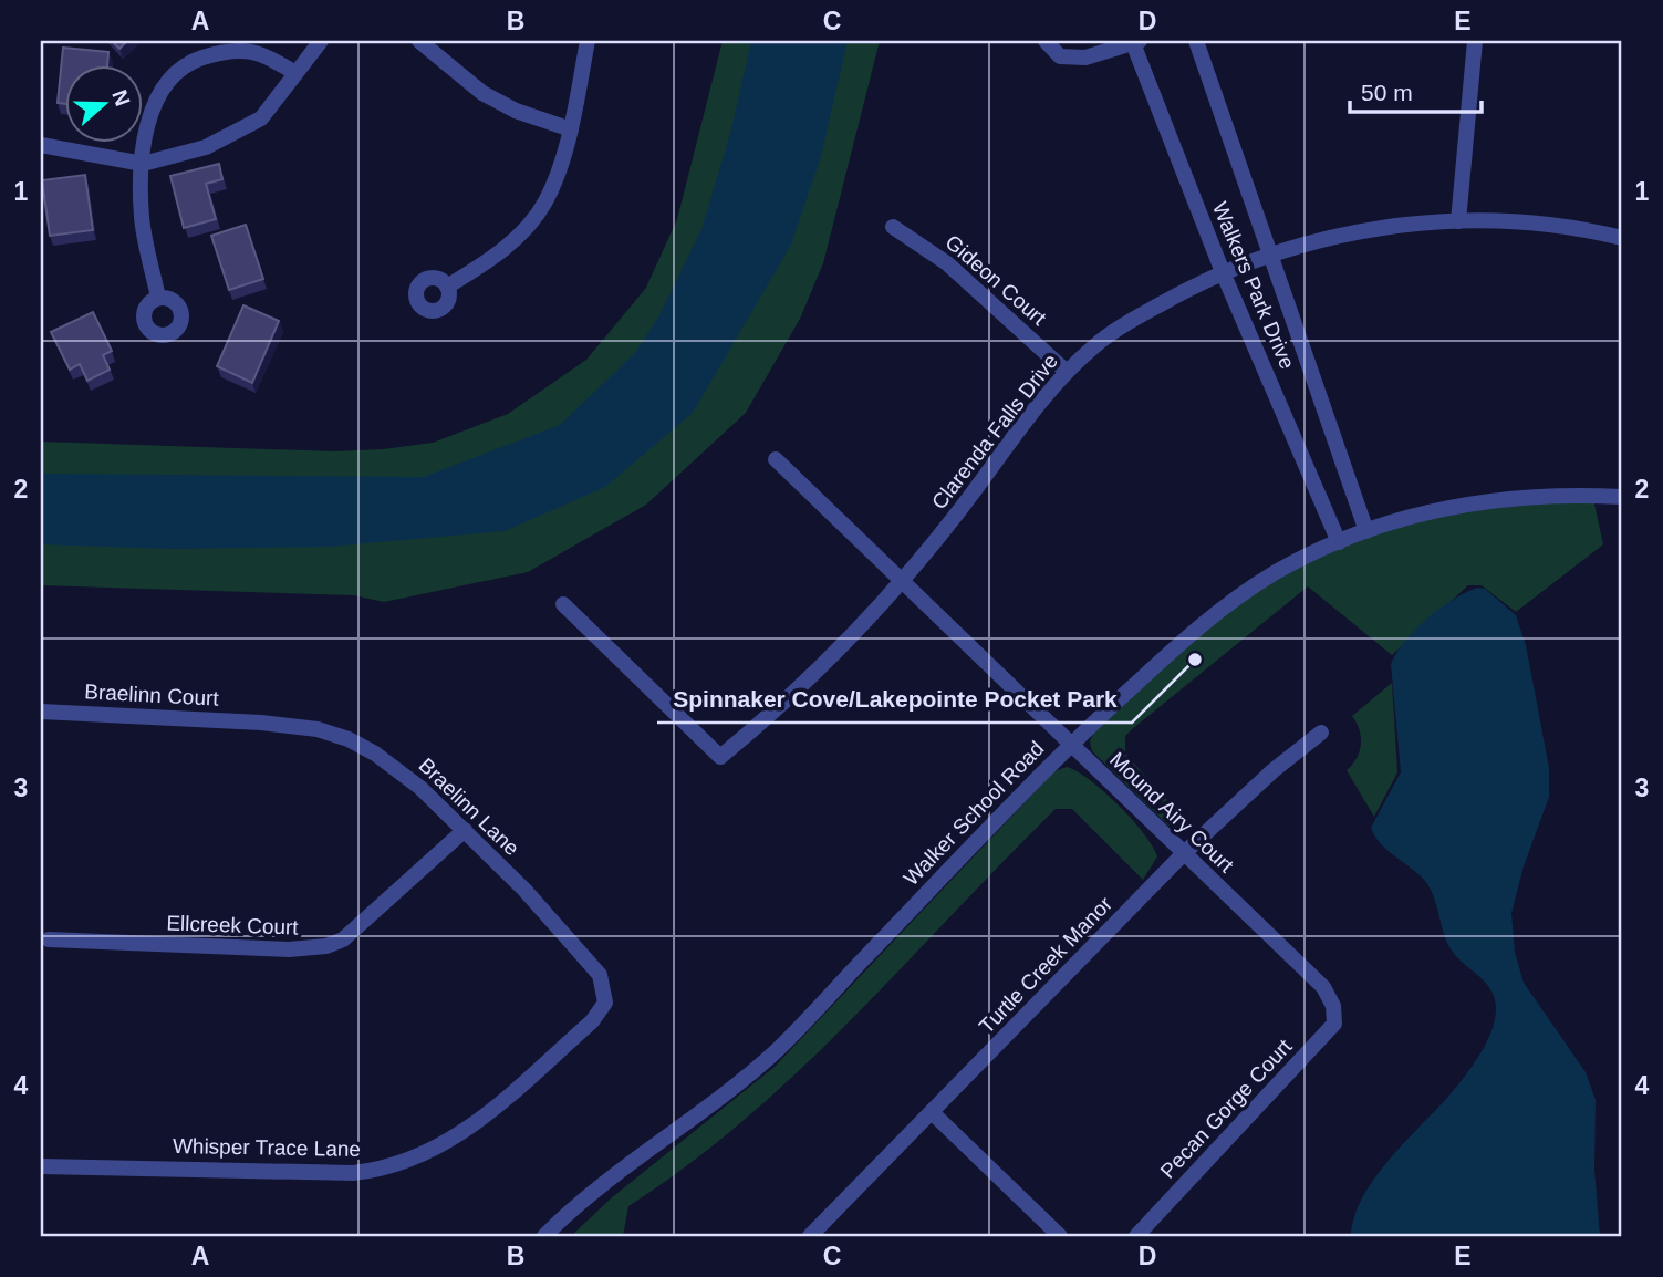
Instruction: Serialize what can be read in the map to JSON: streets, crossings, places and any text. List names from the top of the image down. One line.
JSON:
{"streets":{"street":["Gideon Court","Walkers Park Drive","Clarenda Falls Drive","Braelinn Court","Braelinn Lane","Mound Airy Court","Walker School Road","Ellcreek Court","Turtle Creek Manor","Pecan Gorge Court","Whisper Trace Lane"]},"crossings":[["Gideon Court","Clarenda Falls Drive"],["Walkers Park Drive","Clarenda Falls Drive"],["Walkers Park Drive","Walker School Road"],["Clarenda Falls Drive","Mound Airy Court"],["Braelinn Court","Braelinn Lane"],["Braelinn Lane","Ellcreek Court"],["Braelinn Lane","Whisper Trace Lane"],["Mound Airy Court","Walker School Road"],["Mound Airy Court","Turtle Creek Manor"],["Mound Airy Court","Pecan Gorge Court"]],"places":["Spinnaker Cove/Lakepointe Pocket Park"],"scale_bar":"50 m","north":"right","grid":{"columns":["A","B","C","D","E"],"rows":["1","2","3","4"]}}
